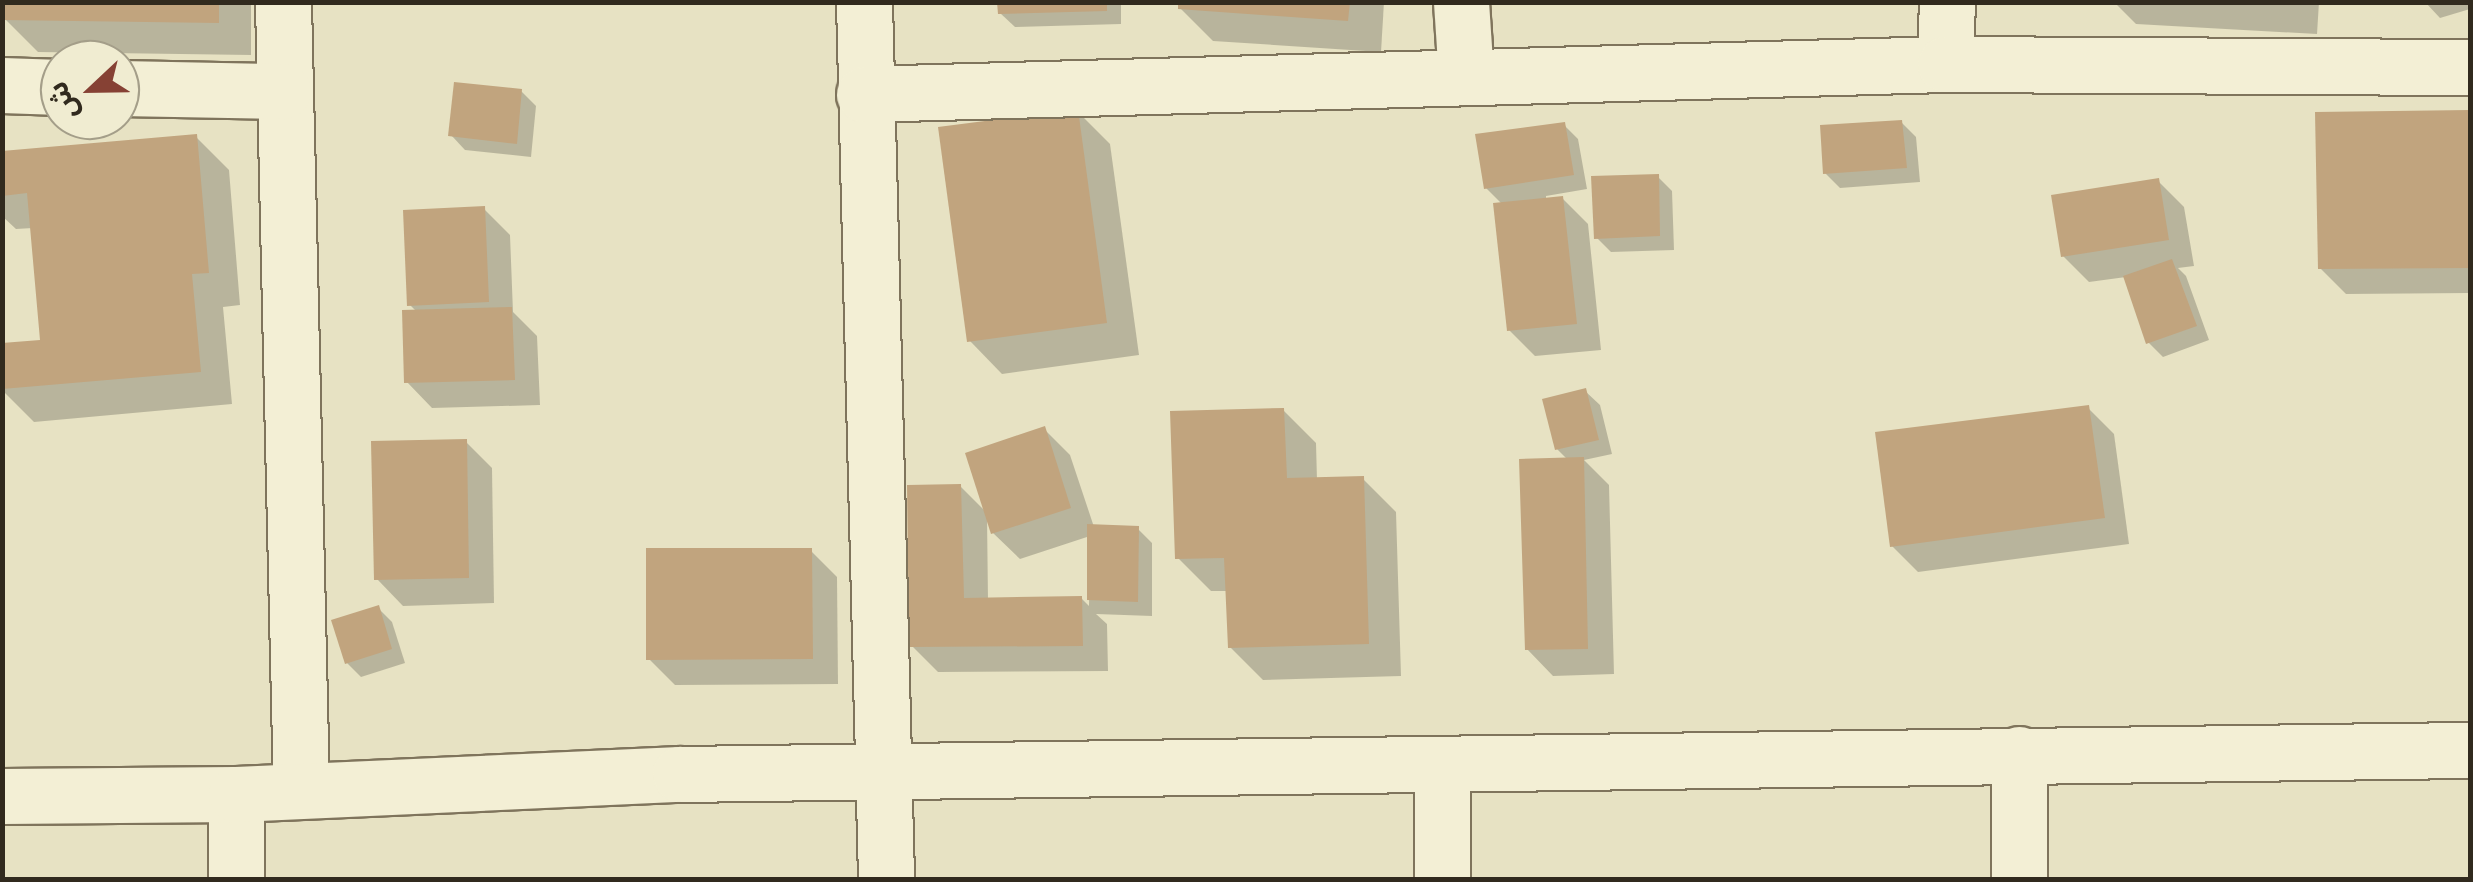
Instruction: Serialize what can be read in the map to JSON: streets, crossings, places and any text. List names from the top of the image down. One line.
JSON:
{"north":"left"}
